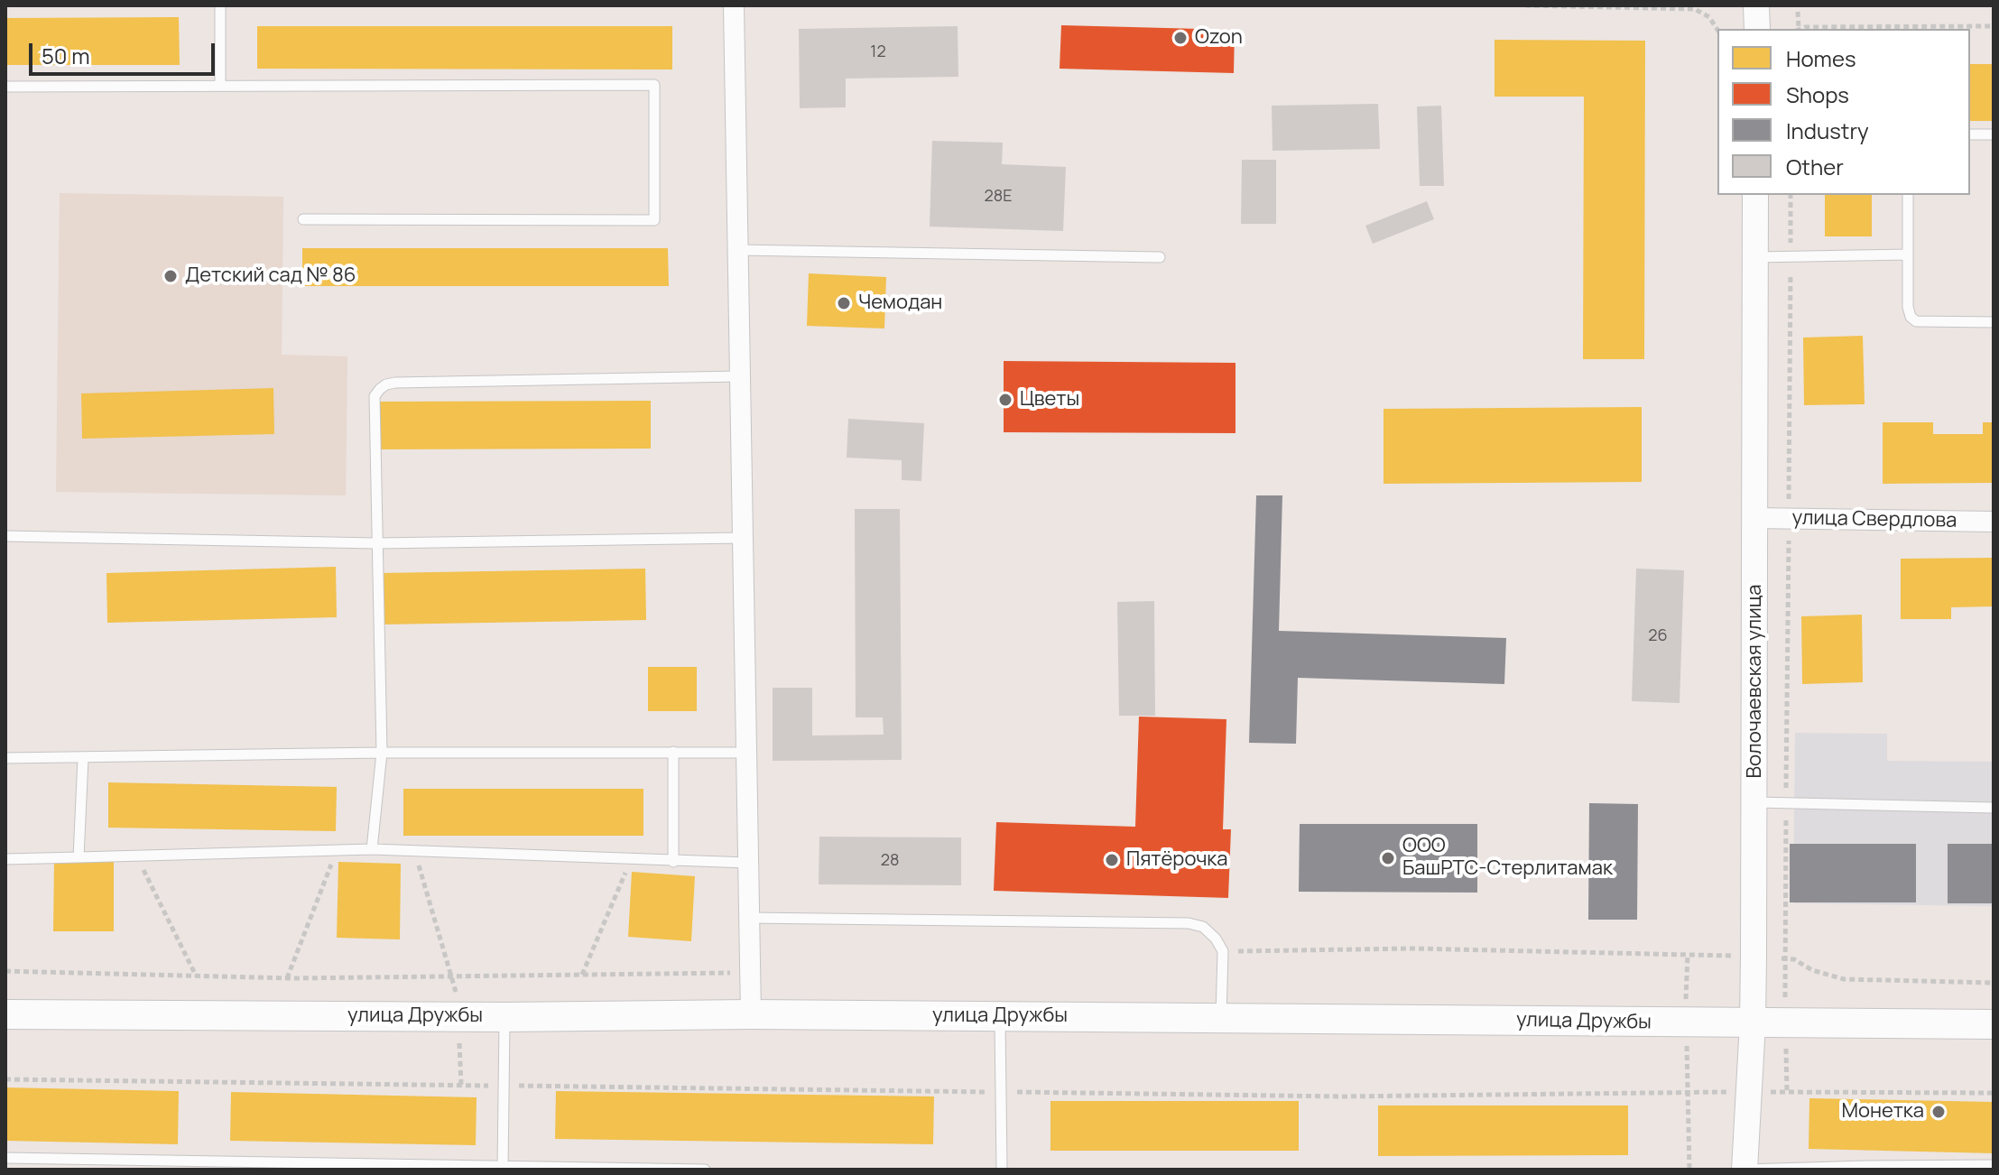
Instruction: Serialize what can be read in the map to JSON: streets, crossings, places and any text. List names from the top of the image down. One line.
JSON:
{"streets":{"main road":["улица Дружбы"],"street":["улица Свердлова","Волочаевская улица"]},"crossings":[["улица Свердлова","Волочаевская улица"],["Волочаевская улица","улица Дружбы"]],"places":["Ozon","Детский сад № 86","Чемодан","Цветы","ООО БашРТС-Стерлитамак","Пятёрочка","Монетка"],"house_numbers":["12","28Е","26","28"],"legend":["Homes","Shops","Industry","Other"],"scale_bar":"50 m"}
